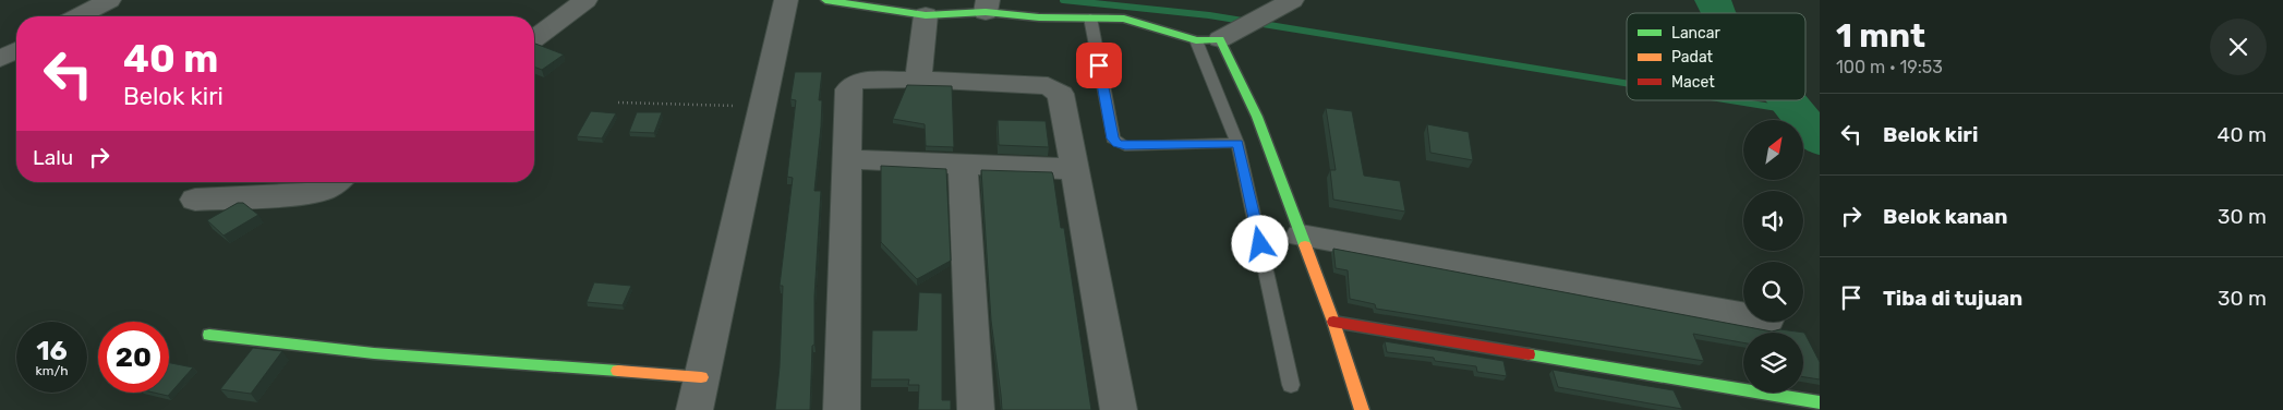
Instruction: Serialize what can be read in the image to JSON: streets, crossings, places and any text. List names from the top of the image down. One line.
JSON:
{"legend":["Lancar","Padat","Macet"],"north":"top right","page":{"heading":["1 mnt","100 m · 19:53"],"turn":["40 m","Belok kiri"],"list":[{"name":"Belok kiri","value":"40 m"},{"name":"Belok kanan","value":"30 m"},{"name":"Tiba di tujuan","value":"30 m"}],"then":"Lalu","speed":"16 km/h","limit":"20"}}
